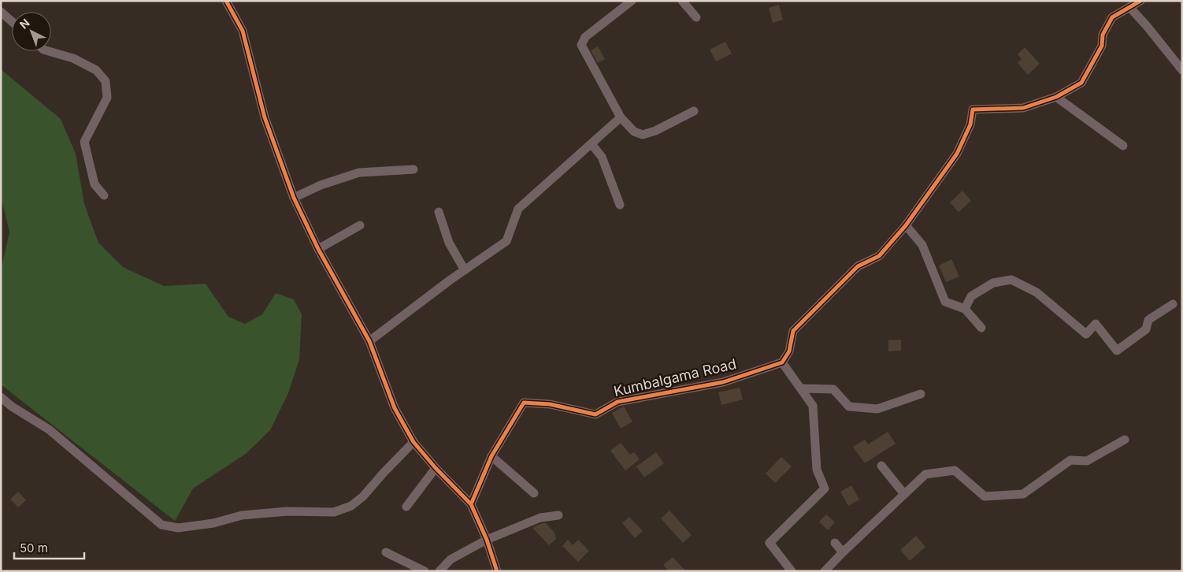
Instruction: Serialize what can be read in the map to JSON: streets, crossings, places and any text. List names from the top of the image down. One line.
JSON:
{"streets":{"street":["Kumbalgama Road"]},"scale_bar":"50 m","north":"top left"}
